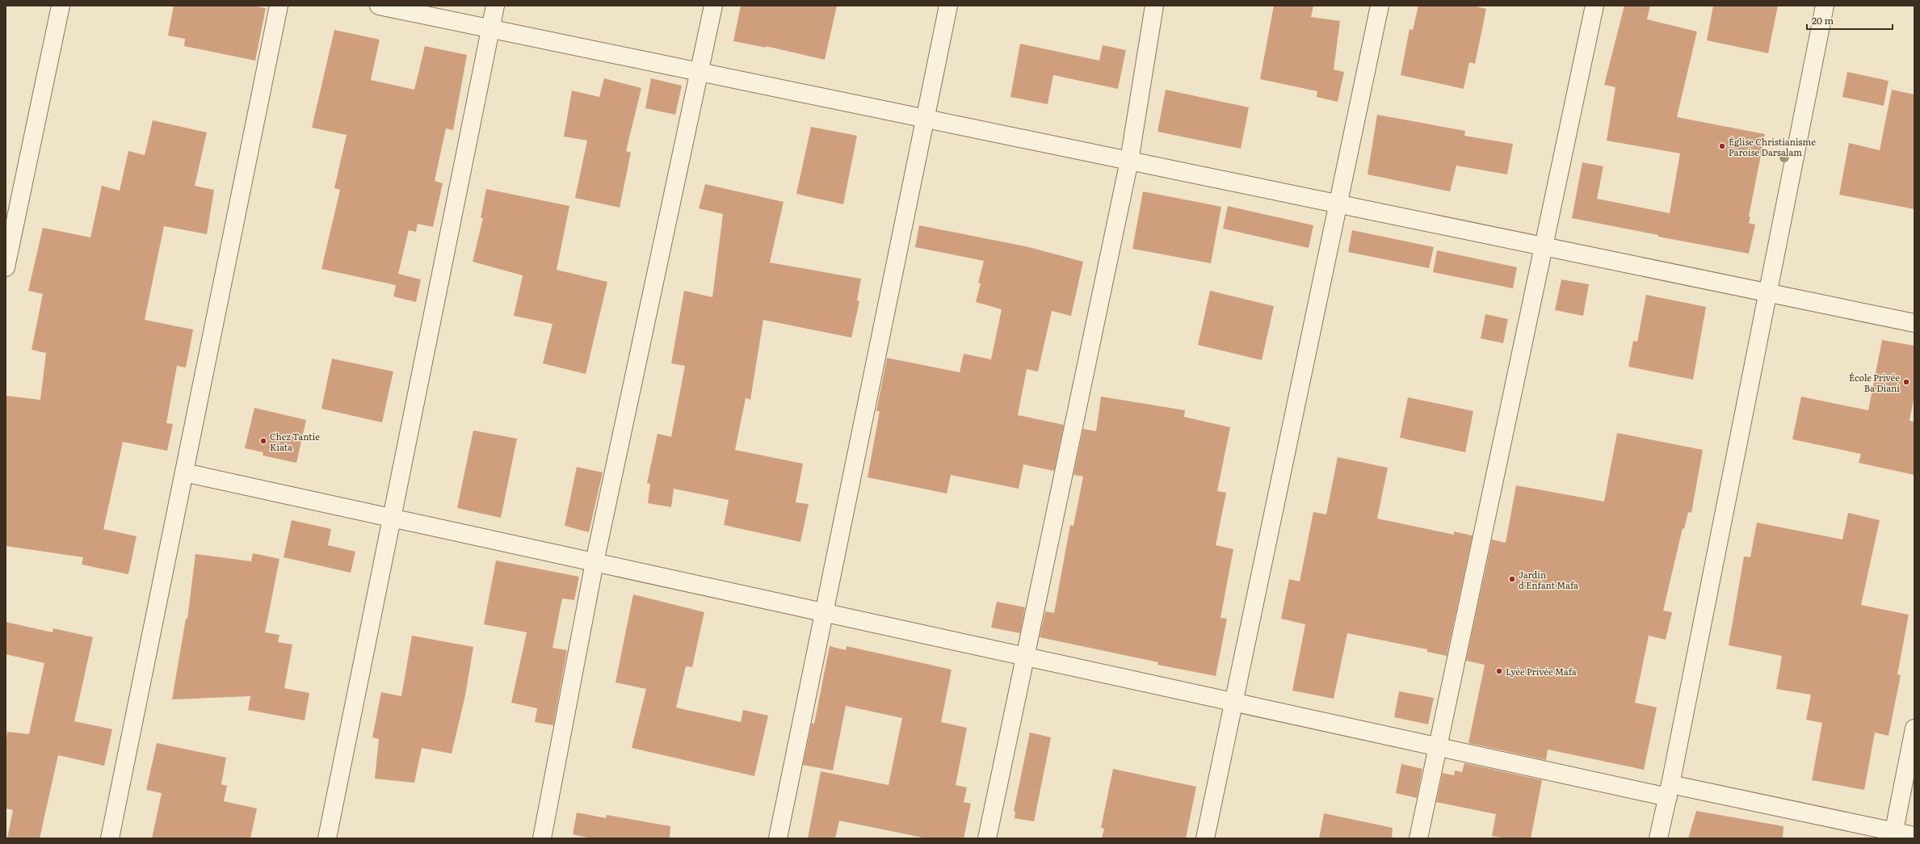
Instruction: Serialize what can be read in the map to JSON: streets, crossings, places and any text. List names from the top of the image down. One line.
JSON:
{"places":["Église Christianisme Paroise Darsalam","École Privée Ba Diani","Chez Tantie Kiata","Jardin d'Enfant Mafa","Lyée Privée Mafa"],"scale_bar":"20 m"}
